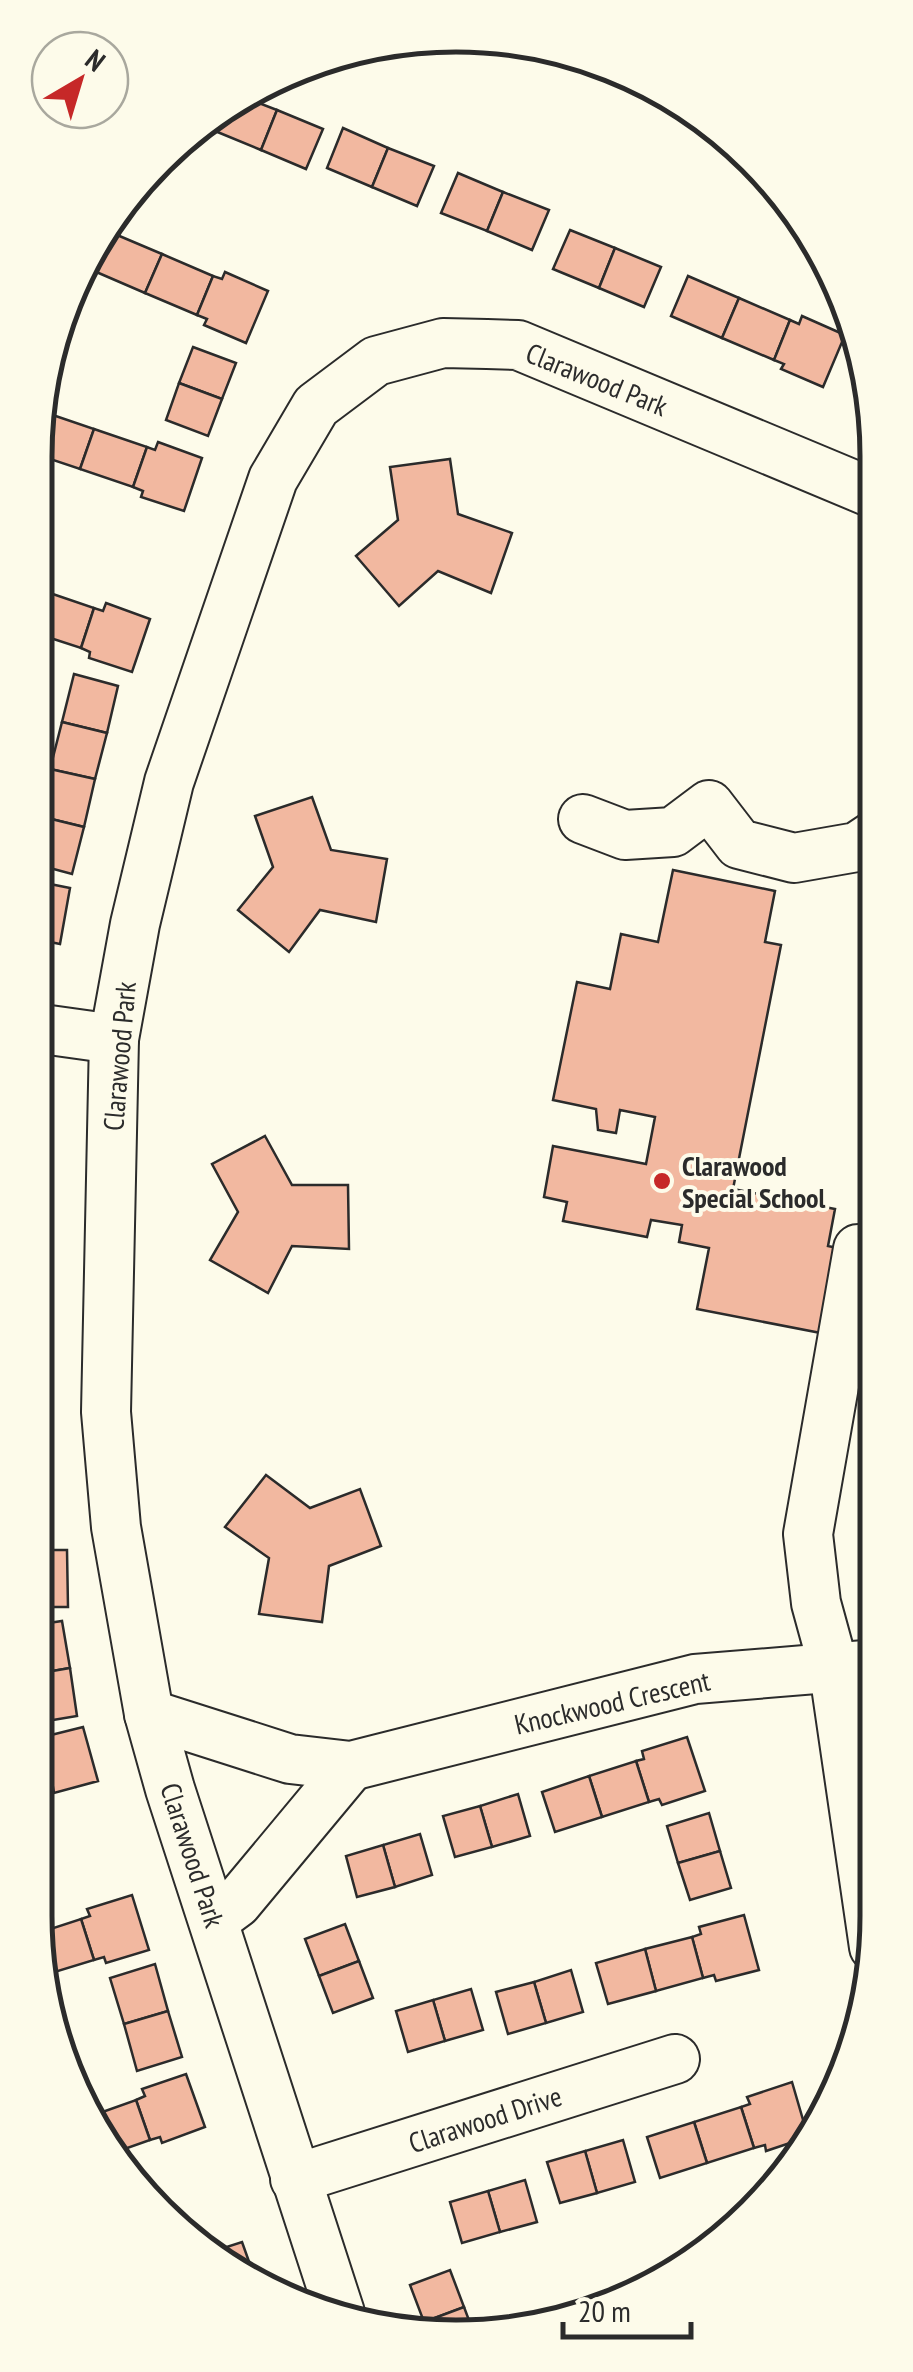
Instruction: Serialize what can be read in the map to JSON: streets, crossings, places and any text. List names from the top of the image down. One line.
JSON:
{"streets":{"street":["Clarawood Park","Knockwood Crescent","Clarawood Drive"]},"crossings":[["Clarawood Park","Knockwood Crescent"],["Clarawood Park","Clarawood Drive"]],"places":["Clarawood Special School"],"scale_bar":"20 m","north":"top right"}
